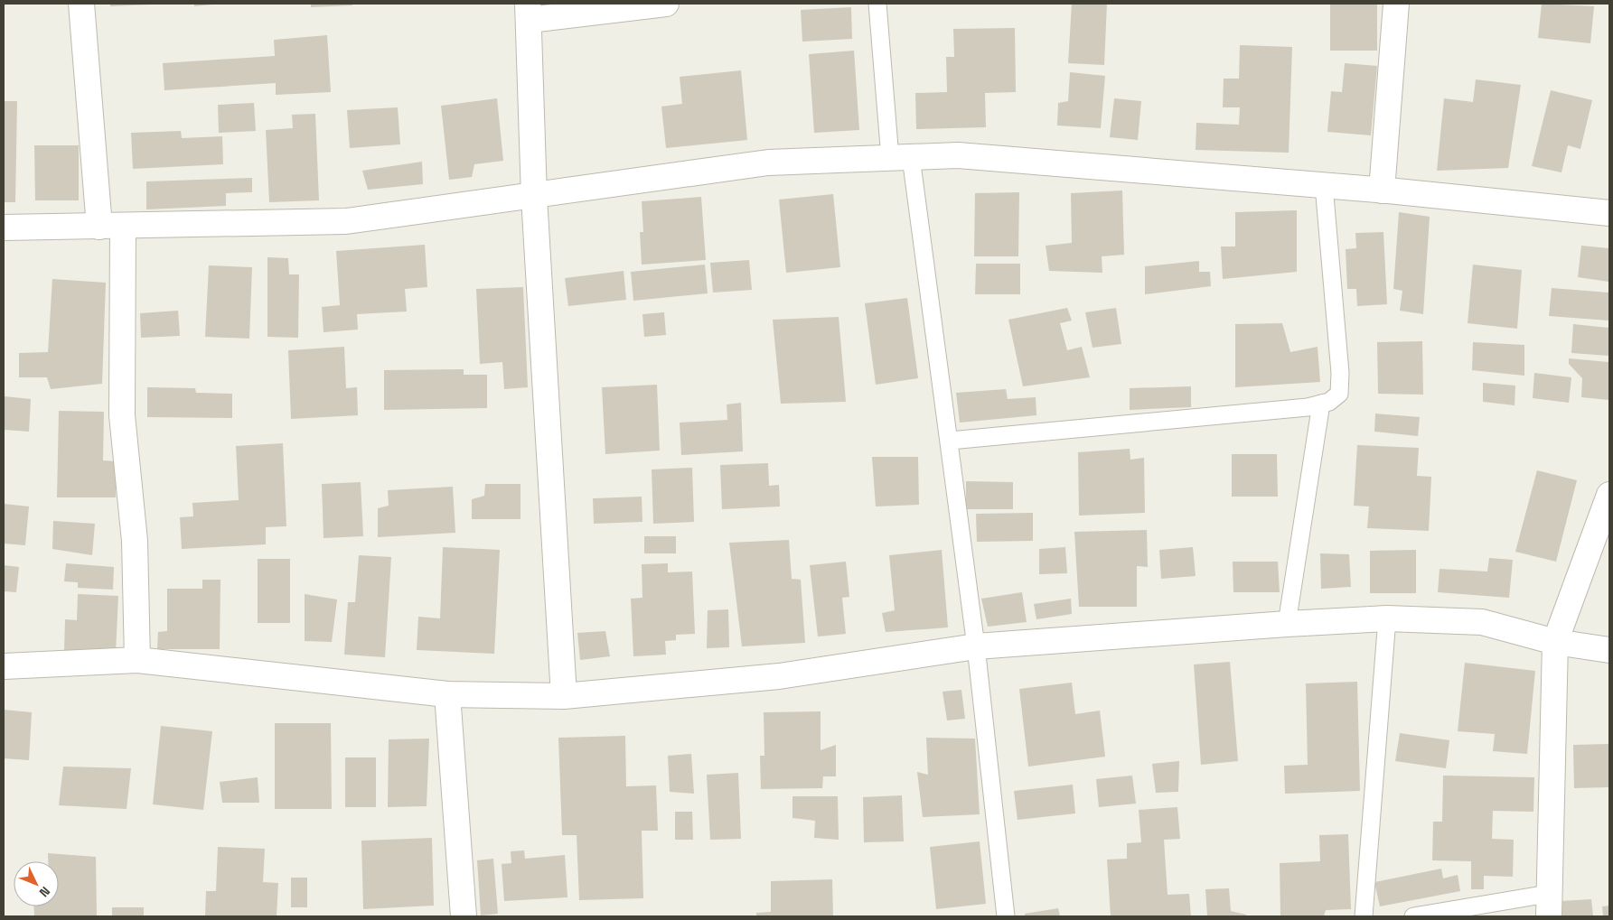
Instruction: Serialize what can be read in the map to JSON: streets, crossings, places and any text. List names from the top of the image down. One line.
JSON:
{"north":"bottom right"}
